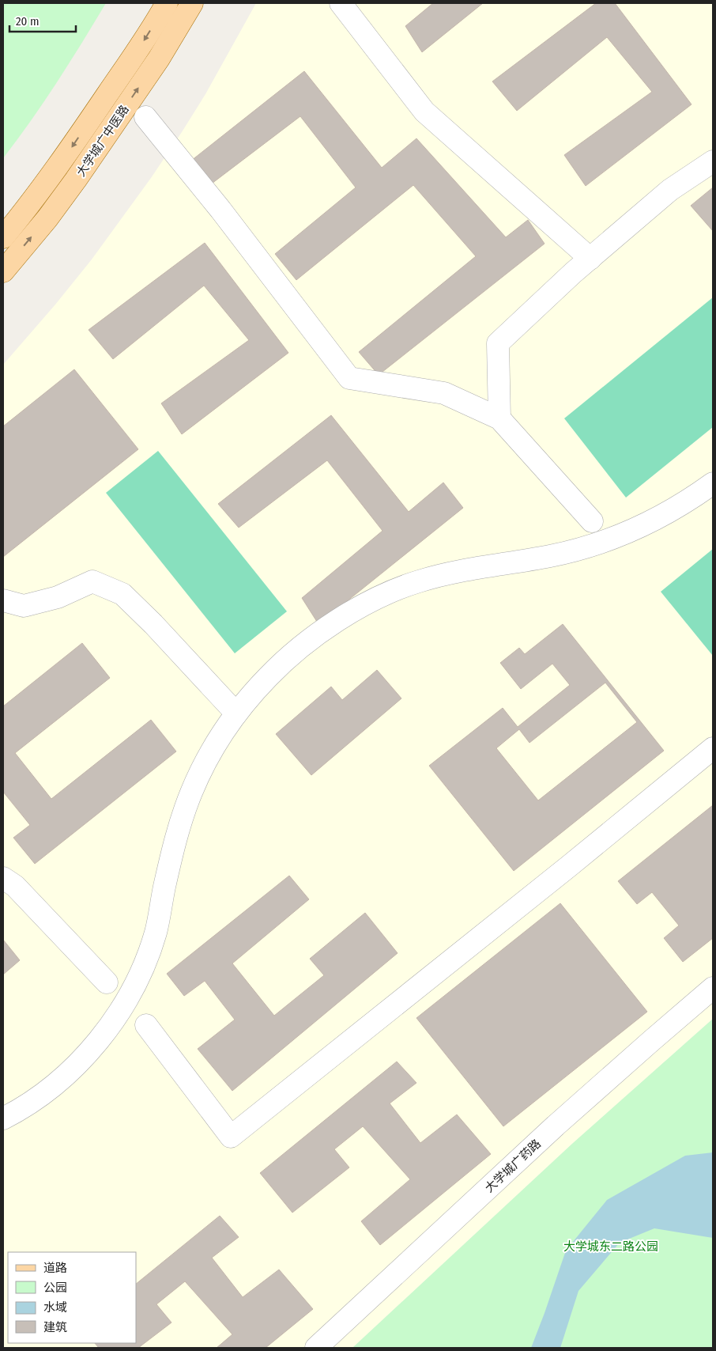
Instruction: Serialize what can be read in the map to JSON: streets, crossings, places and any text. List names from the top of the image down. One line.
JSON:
{"streets":{"main road":["大学城广中医路"],"lane":["大学城广药路"]},"parks":["大学城东二路公园"],"legend":["道路","公园","水域","建筑"],"scale_bar":"20 m"}
